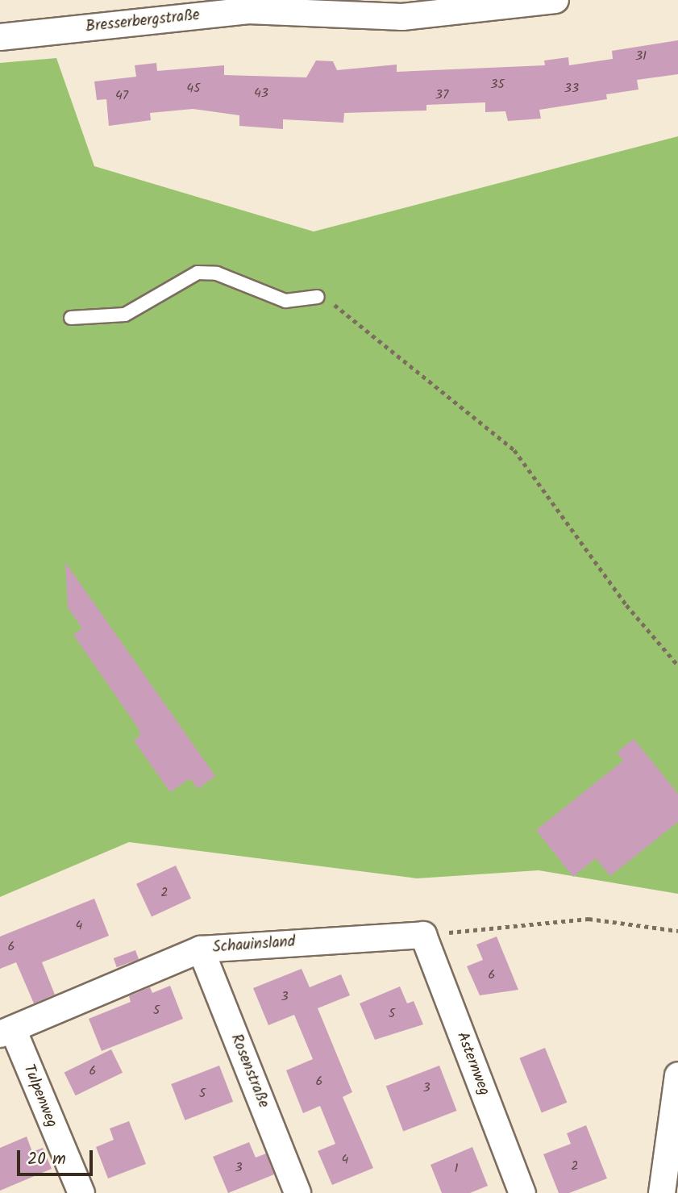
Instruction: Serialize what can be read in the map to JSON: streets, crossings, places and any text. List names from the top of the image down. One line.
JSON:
{"streets":{"street":["Bresserbergstraße","Schauinsland","Asternweg","Rosenstraße","Tulpenweg"]},"crossings":[["Schauinsland","Asternweg"],["Schauinsland","Rosenstraße"],["Schauinsland","Tulpenweg"]],"house_numbers":["31","35","45","33","43","37","47","2","4","6","6","3","5","5","6","6","3","5","4","2","3","1"],"scale_bar":"20 m"}
